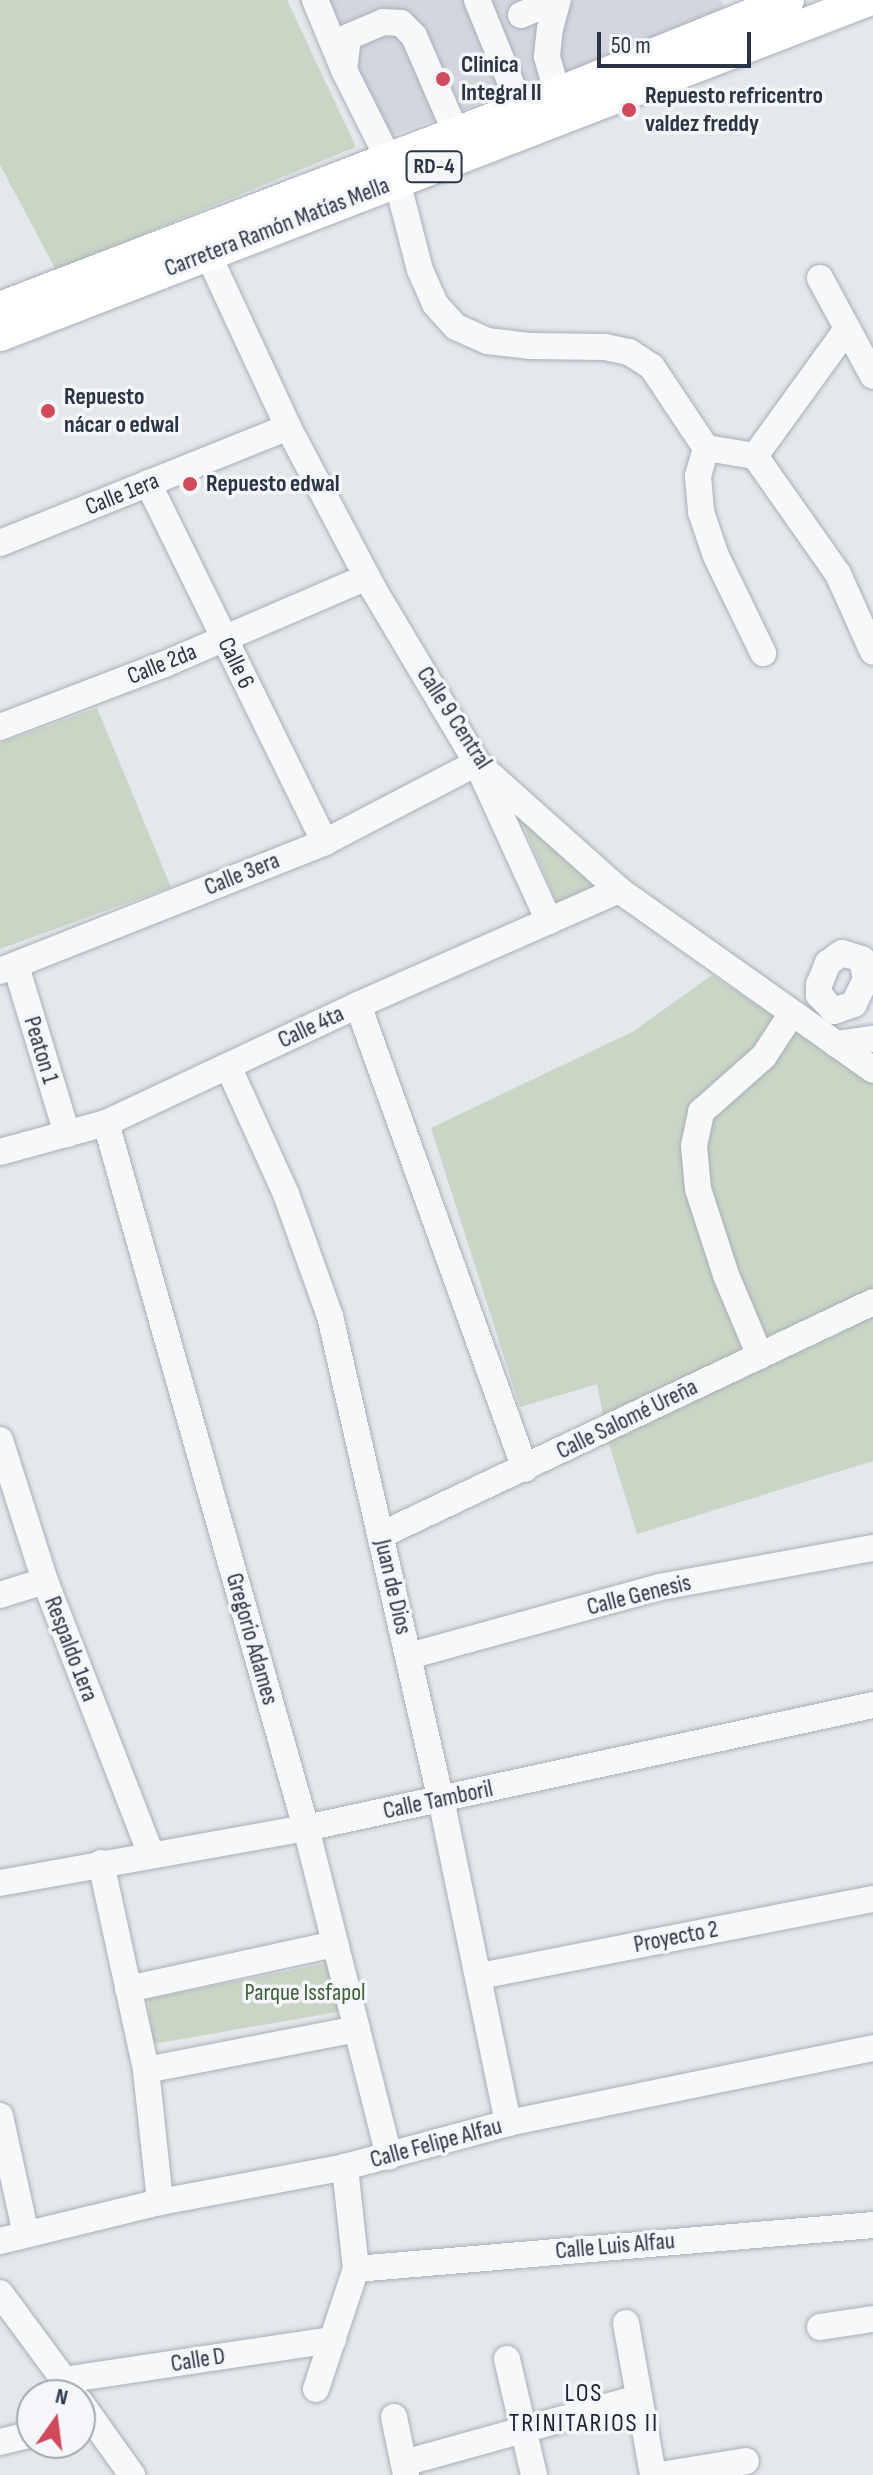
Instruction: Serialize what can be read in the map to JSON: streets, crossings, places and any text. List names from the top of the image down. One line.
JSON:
{"streets":{"main road":["RD-4","Carretera Ramón Matías Mella"],"street":["Calle 1era","Calle 6","Calle 2da","Calle 9 Central","Calle 3era","Calle 4ta","Peaton 1","Calle Salomé Ureña","Juan de Dios","Calle Genesis","Gregorio Adames","Respaldo 1era","Calle Tamboril","Proyecto 2","Calle Felipe Alfau","Calle Luis Alfau","Calle D"]},"crossings":[["Carretera Ramón Matías Mella","Calle 9 Central"],["Calle 1era","Calle 6"],["Calle 1era","Calle 9 Central"],["Calle 6","Calle 2da"],["Calle 6","Calle 3era"],["Calle 2da","Calle 9 Central"],["Calle 9 Central","Calle 3era"],["Calle 9 Central","Calle 4ta"],["Calle 3era","Peaton 1"],["Calle 4ta","Peaton 1"],["Calle 4ta","Juan de Dios"],["Calle 4ta","Gregorio Adames"],["Calle Salomé Ureña","Juan de Dios"],["Juan de Dios","Calle Genesis"],["Juan de Dios","Calle Tamboril"],["Juan de Dios","Proyecto 2"],["Juan de Dios","Calle Felipe Alfau"],["Gregorio Adames","Calle Tamboril"],["Gregorio Adames","Calle Felipe Alfau"],["Respaldo 1era","Calle Tamboril"]],"districts":["LOS TRINITARIOS II"],"parks":["Parque Issfapol"],"places":["Clinica Integral II","Repuesto refricentro valdez freddy","Repuesto nácar o edwal","Repuesto edwal"],"scale_bar":"50 m","north":"top"}
